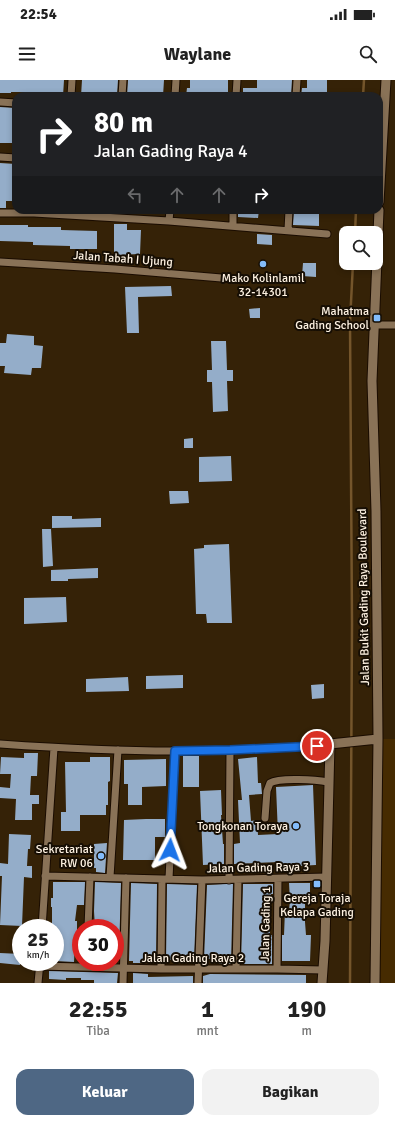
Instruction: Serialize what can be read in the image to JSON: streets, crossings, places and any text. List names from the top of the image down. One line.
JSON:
{"streets":{"street":["Jalan Tabah I Ujung","Jalan Bukit Gading Raya Boulevard","Jalan Gading Raya 3","Jalan Gading 1","Jalan Gading Raya 2"]},"crossings":[["Jalan Gading Raya 3","Jalan Gading 1"],["Jalan Gading 1","Jalan Gading Raya 2"]],"places":{"other":["Mako Kolinlamil 32-14301","Tongkonan Toraya","Sekretariat RW 06"],"transit":["Mahatma Gading School","Gereja Toraja Kelapa Gading"]},"page":{"status":"22:54","header":"Waylane","turn":["80 m","Jalan Gading Raya 4"],"speed":"25 km/h","limit":"30","eta":["22:55","Tiba","1","mnt","190","m"],"buttons":["Keluar","Bagikan"]}}
